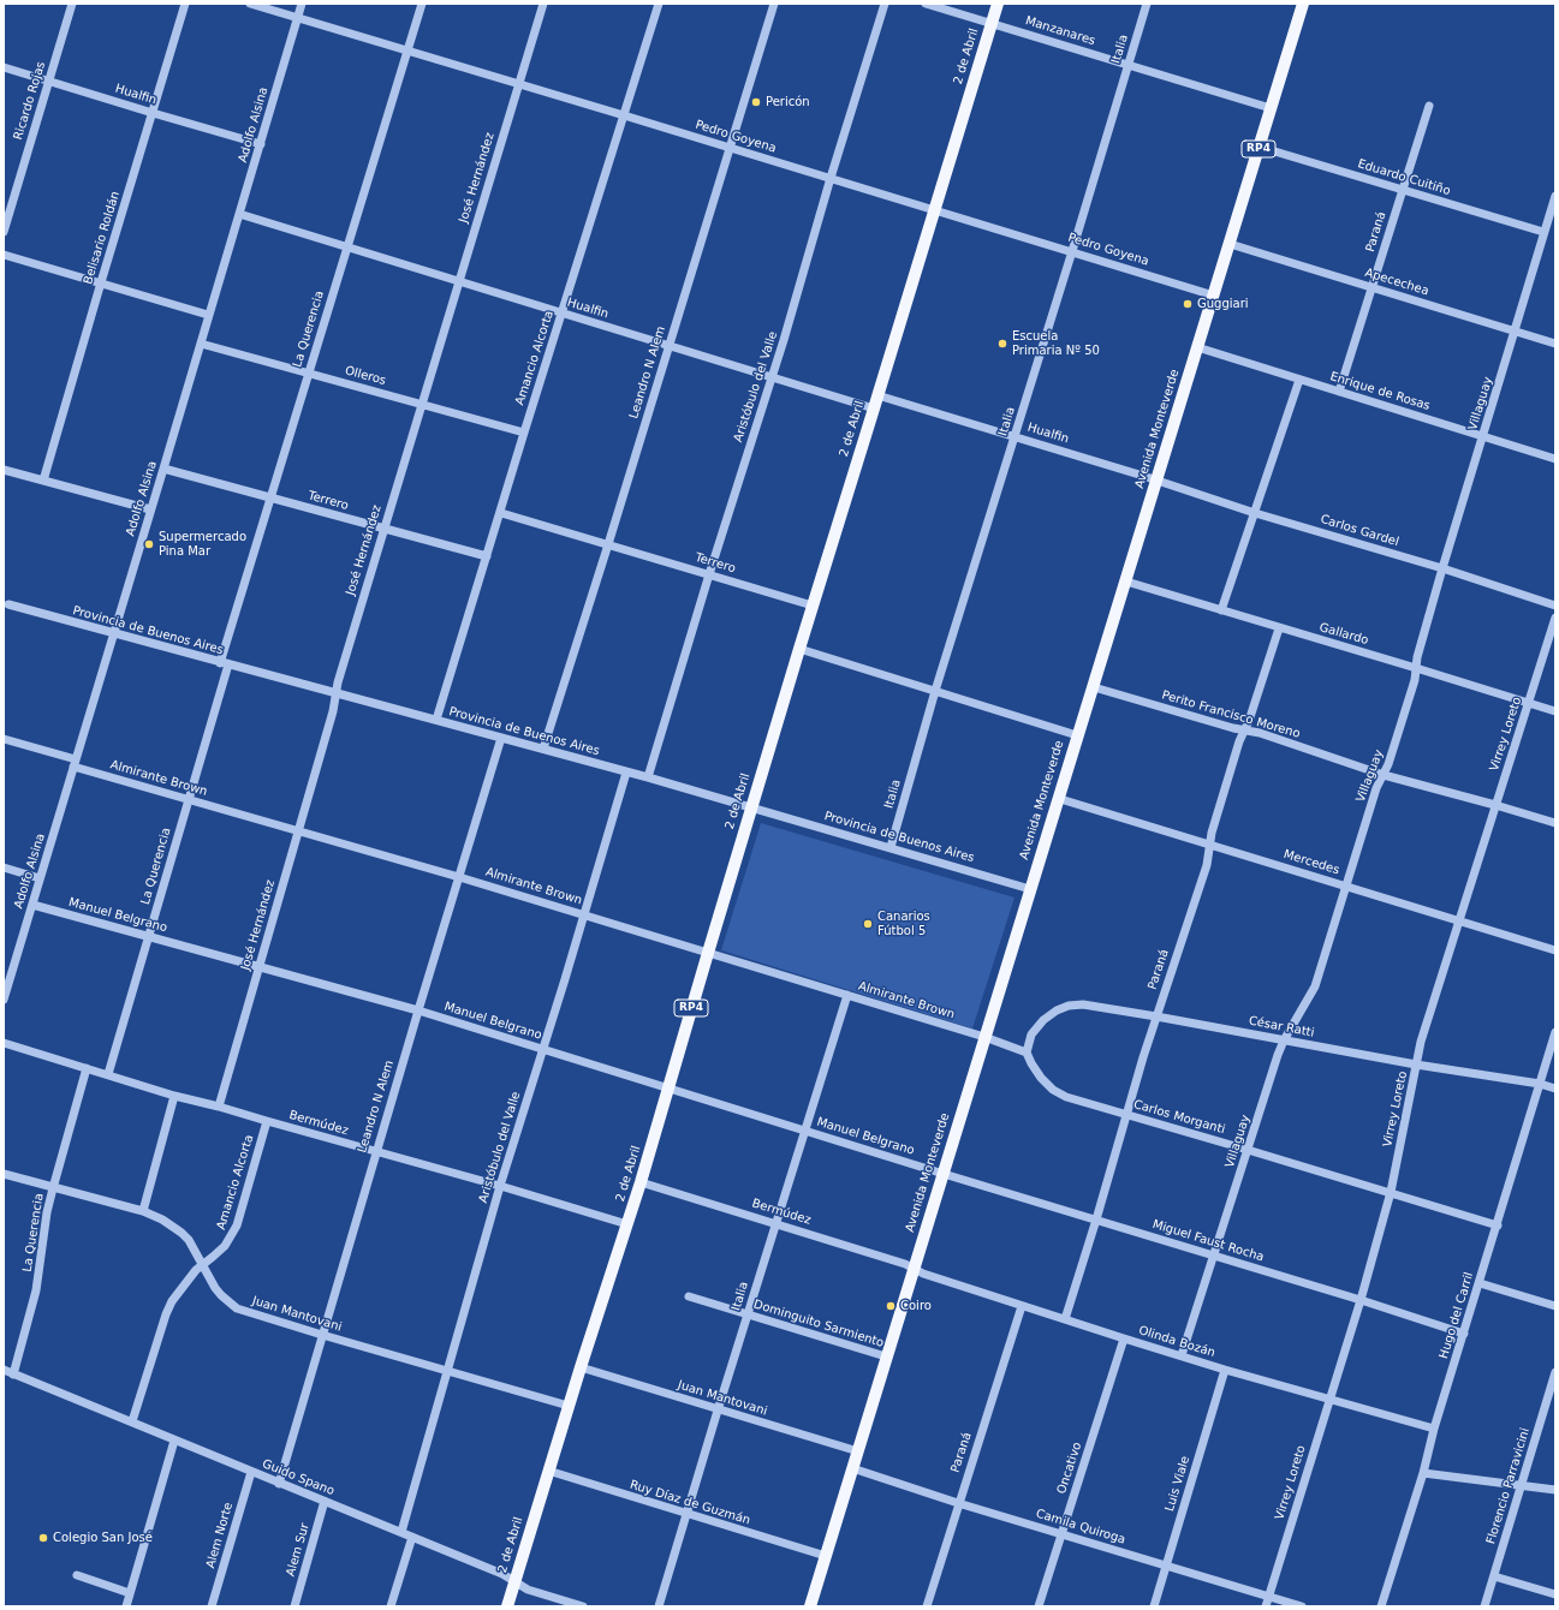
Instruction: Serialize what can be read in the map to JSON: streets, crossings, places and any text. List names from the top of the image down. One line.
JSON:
{"streets":{"main road":["2 de Abril","RP4","Avenida Monteverde"],"street":["Manzanares","Italia","Hualfin","Ricardo Rojas","Adolfo Alsina","Pedro Goyena","José Hernández","Eduardo Cuitiño","Paraná","Belisario Roldán","Apecechea","La Querencia","Amancio Alcorta","Leandro N Alem","Olleros","Aristóbulo del Valle","Enrique de Rosas","Villaguay","Terrero","Carlos Gardel","Provincia de Buenos Aires","Gallardo","Perito Francisco Moreno","Virrey Loreto","Almirante Brown","Mercedes","Manuel Belgrano","César Ratti","Carlos Morganti","Bermúdez","Miguel Faust Rocha","Juan Mantovani","Hugo del Carril","Dominguito Sarmiento","Olinda Bozán","Oncativo","Guido Spano","Luis Viale","Florencio Parravicini","Ruy Díaz de Guzmán","Camila Quiroga","Alem Norte","Alem Sur"]},"crossings":[["Manzanares","Italia"],["Manzanares","2 de Abril"],["Manzanares","Avenida Monteverde"],["Italia","Hualfin"],["Italia","Pedro Goyena"],["Italia","Provincia de Buenos Aires"],["Italia","Almirante Brown"],["Italia","Manuel Belgrano"],["Italia","Bermúdez"],["Italia","Juan Mantovani"],["Italia","Dominguito Sarmiento"],["Italia","Ruy Díaz de Guzmán"],["2 de Abril","Hualfin"],["2 de Abril","Pedro Goyena"],["2 de Abril","Terrero"],["2 de Abril","Provincia de Buenos Aires"],["2 de Abril","Almirante Brown"],["2 de Abril","Manuel Belgrano"],["2 de Abril","Bermúdez"],["2 de Abril","Juan Mantovani"],["2 de Abril","Guido Spano"],["2 de Abril","Ruy Díaz de Guzmán"],["Hualfin","Ricardo Rojas"],["Hualfin","Adolfo Alsina"],["Hualfin","José Hernández"],["Hualfin","Belisario Roldán"],["Hualfin","La Querencia"],["Hualfin","Amancio Alcorta"],["Hualfin","Leandro N Alem"],["Hualfin","Aristóbulo del Valle"],["Hualfin","Avenida Monteverde"],["Hualfin","Carlos Gardel"],["Adolfo Alsina","Pedro Goyena"],["Adolfo Alsina","Olleros"],["Adolfo Alsina","Terrero"],["Adolfo Alsina","Provincia de Buenos Aires"],["Adolfo Alsina","Almirante Brown"],["Adolfo Alsina","Manuel Belgrano"],["Pedro Goyena","José Hernández"],["Pedro Goyena","La Querencia"],["Pedro Goyena","Amancio Alcorta"],["Pedro Goyena","Leandro N Alem"],["Pedro Goyena","Aristóbulo del Valle"],["Pedro Goyena","Avenida Monteverde"],["José Hernández","Olleros"],["José Hernández","Terrero"],["José Hernández","Provincia de Buenos Aires"],["José Hernández","Almirante Brown"],["José Hernández","Manuel Belgrano"],["José Hernández","Bermúdez"],["Eduardo Cuitiño","Paraná"],["Eduardo Cuitiño","Villaguay"],["Eduardo Cuitiño","Avenida Monteverde"],["Paraná","Apecechea"],["Paraná","Enrique de Rosas"],["Paraná","Gallardo"],["Paraná","Perito Francisco Moreno"],["Paraná","Mercedes"],["Paraná","César Ratti"],["Paraná","Carlos Morganti"],["Paraná","Miguel Faust Rocha"],["Paraná","Olinda Bozán"],["Paraná","Camila Quiroga"],["Apecechea","Villaguay"],["Apecechea","Avenida Monteverde"],["La Querencia","Olleros"],["La Querencia","Terrero"],["La Querencia","Provincia de Buenos Aires"],["La Querencia","Almirante Brown"],["La Querencia","Manuel Belgrano"],["La Querencia","Bermúdez"],["La Querencia","Juan Mantovani"],["La Querencia","Guido Spano"],["Amancio Alcorta","Olleros"],["Amancio Alcorta","Terrero"],["Amancio Alcorta","Provincia de Buenos Aires"],["Amancio Alcorta","Bermúdez"],["Amancio Alcorta","Juan Mantovani"],["Amancio Alcorta","Guido Spano"],["Leandro N Alem","Terrero"],["Leandro N Alem","Provincia de Buenos Aires"],["Leandro N Alem","Almirante Brown"],["Leandro N Alem","Manuel Belgrano"],["Leandro N Alem","Bermúdez"],["Leandro N Alem","Juan Mantovani"],["Leandro N Alem","Guido Spano"],["Aristóbulo del Valle","Terrero"],["Aristóbulo del Valle","Provincia de Buenos Aires"],["Aristóbulo del Valle","Almirante Brown"],["Aristóbulo del Valle","Manuel Belgrano"],["Aristóbulo del Valle","Bermúdez"],["Aristóbulo del Valle","Juan Mantovani"],["Aristóbulo del Valle","Guido Spano"],["Enrique de Rosas","Villaguay"],["Enrique de Rosas","Avenida Monteverde"],["Villaguay","Carlos Gardel"],["Villaguay","Gallardo"],["Villaguay","Perito Francisco Moreno"],["Villaguay","Mercedes"],["Villaguay","César Ratti"],["Villaguay","Carlos Morganti"],["Villaguay","Miguel Faust Rocha"],["Villaguay","Olinda Bozán"],["Avenida Monteverde","Carlos Gardel"],["Avenida Monteverde","Provincia de Buenos Aires"],["Avenida Monteverde","Gallardo"],["Avenida Monteverde","Perito Francisco Moreno"],["Avenida Monteverde","Almirante Brown"],["Avenida Monteverde","Mercedes"],["Avenida Monteverde","Manuel Belgrano"],["Avenida Monteverde","Bermúdez"],["Avenida Monteverde","Miguel Faust Rocha"],["Avenida Monteverde","Juan Mantovani"],["Avenida Monteverde","Dominguito Sarmiento"],["Avenida Monteverde","Olinda Bozán"],["Avenida Monteverde","Ruy Díaz de Guzmán"],["Avenida Monteverde","Camila Quiroga"],["Gallardo","Virrey Loreto"],["Perito Francisco Moreno","Virrey Loreto"],["Virrey Loreto","Mercedes"],["Virrey Loreto","César Ratti"],["Virrey Loreto","Carlos Morganti"],["Virrey Loreto","Miguel Faust Rocha"],["Virrey Loreto","Olinda Bozán"],["Virrey Loreto","Camila Quiroga"],["Manuel Belgrano","Miguel Faust Rocha"],["César Ratti","Carlos Morganti"],["César Ratti","Hugo del Carril"],["Carlos Morganti","Hugo del Carril"],["Bermúdez","Olinda Bozán"],["Miguel Faust Rocha","Hugo del Carril"],["Hugo del Carril","Olinda Bozán"],["Olinda Bozán","Oncativo"],["Olinda Bozán","Luis Viale"],["Oncativo","Camila Quiroga"],["Guido Spano","Alem Norte"],["Guido Spano","Alem Sur"],["Luis Viale","Camila Quiroga"]],"places":["Pericón","Guggiari","Escuela Primaria Nº 50","Supermercado Pina Mar","Canarios Fútbol 5","Coiro","Colegio San José"]}
